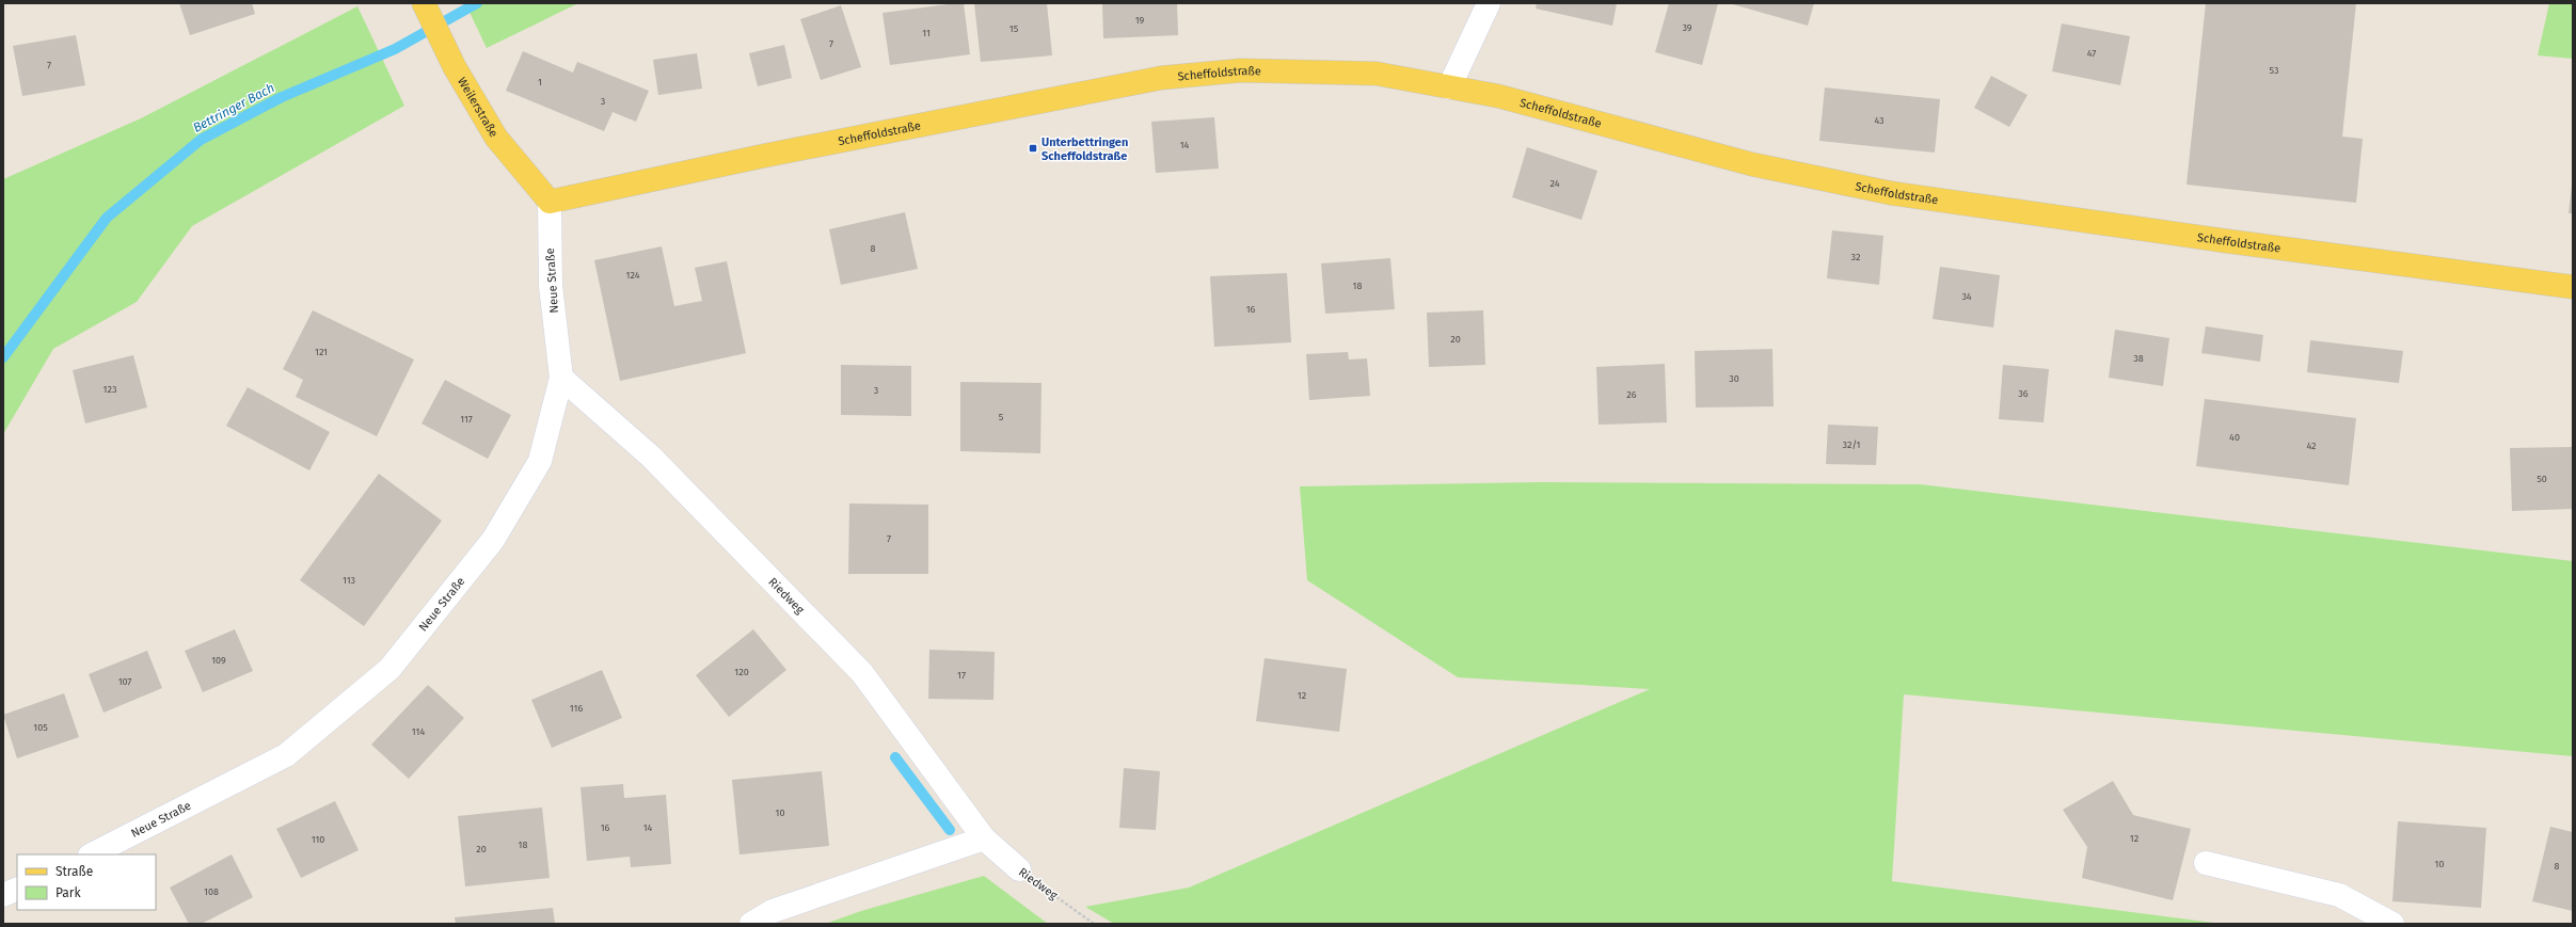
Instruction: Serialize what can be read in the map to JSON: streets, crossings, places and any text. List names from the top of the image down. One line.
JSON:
{"streets":{"main road":["Scheffoldstraße","Weilerstraße"],"street":["Neue Straße","Riedweg"]},"crossings":[["Scheffoldstraße","Weilerstraße"],["Scheffoldstraße","Neue Straße"],["Weilerstraße","Neue Straße"],["Neue Straße","Riedweg"]],"water":["Bettringer Bach"],"places":{"transit":["Unterbettringen Scheffoldstraße"]},"house_numbers":["19","39","15","11","7","47","7","53","1","3","43","14","24","8","32","124","18","34","16","20","121","38","30","123","3","36","26","5","117","40","32/1","42","50","7","113","109","120","17","107","12","116","105","114","10","16","14","12","110","18","20","10","8","108"],"legend":["Straße","Park"]}
